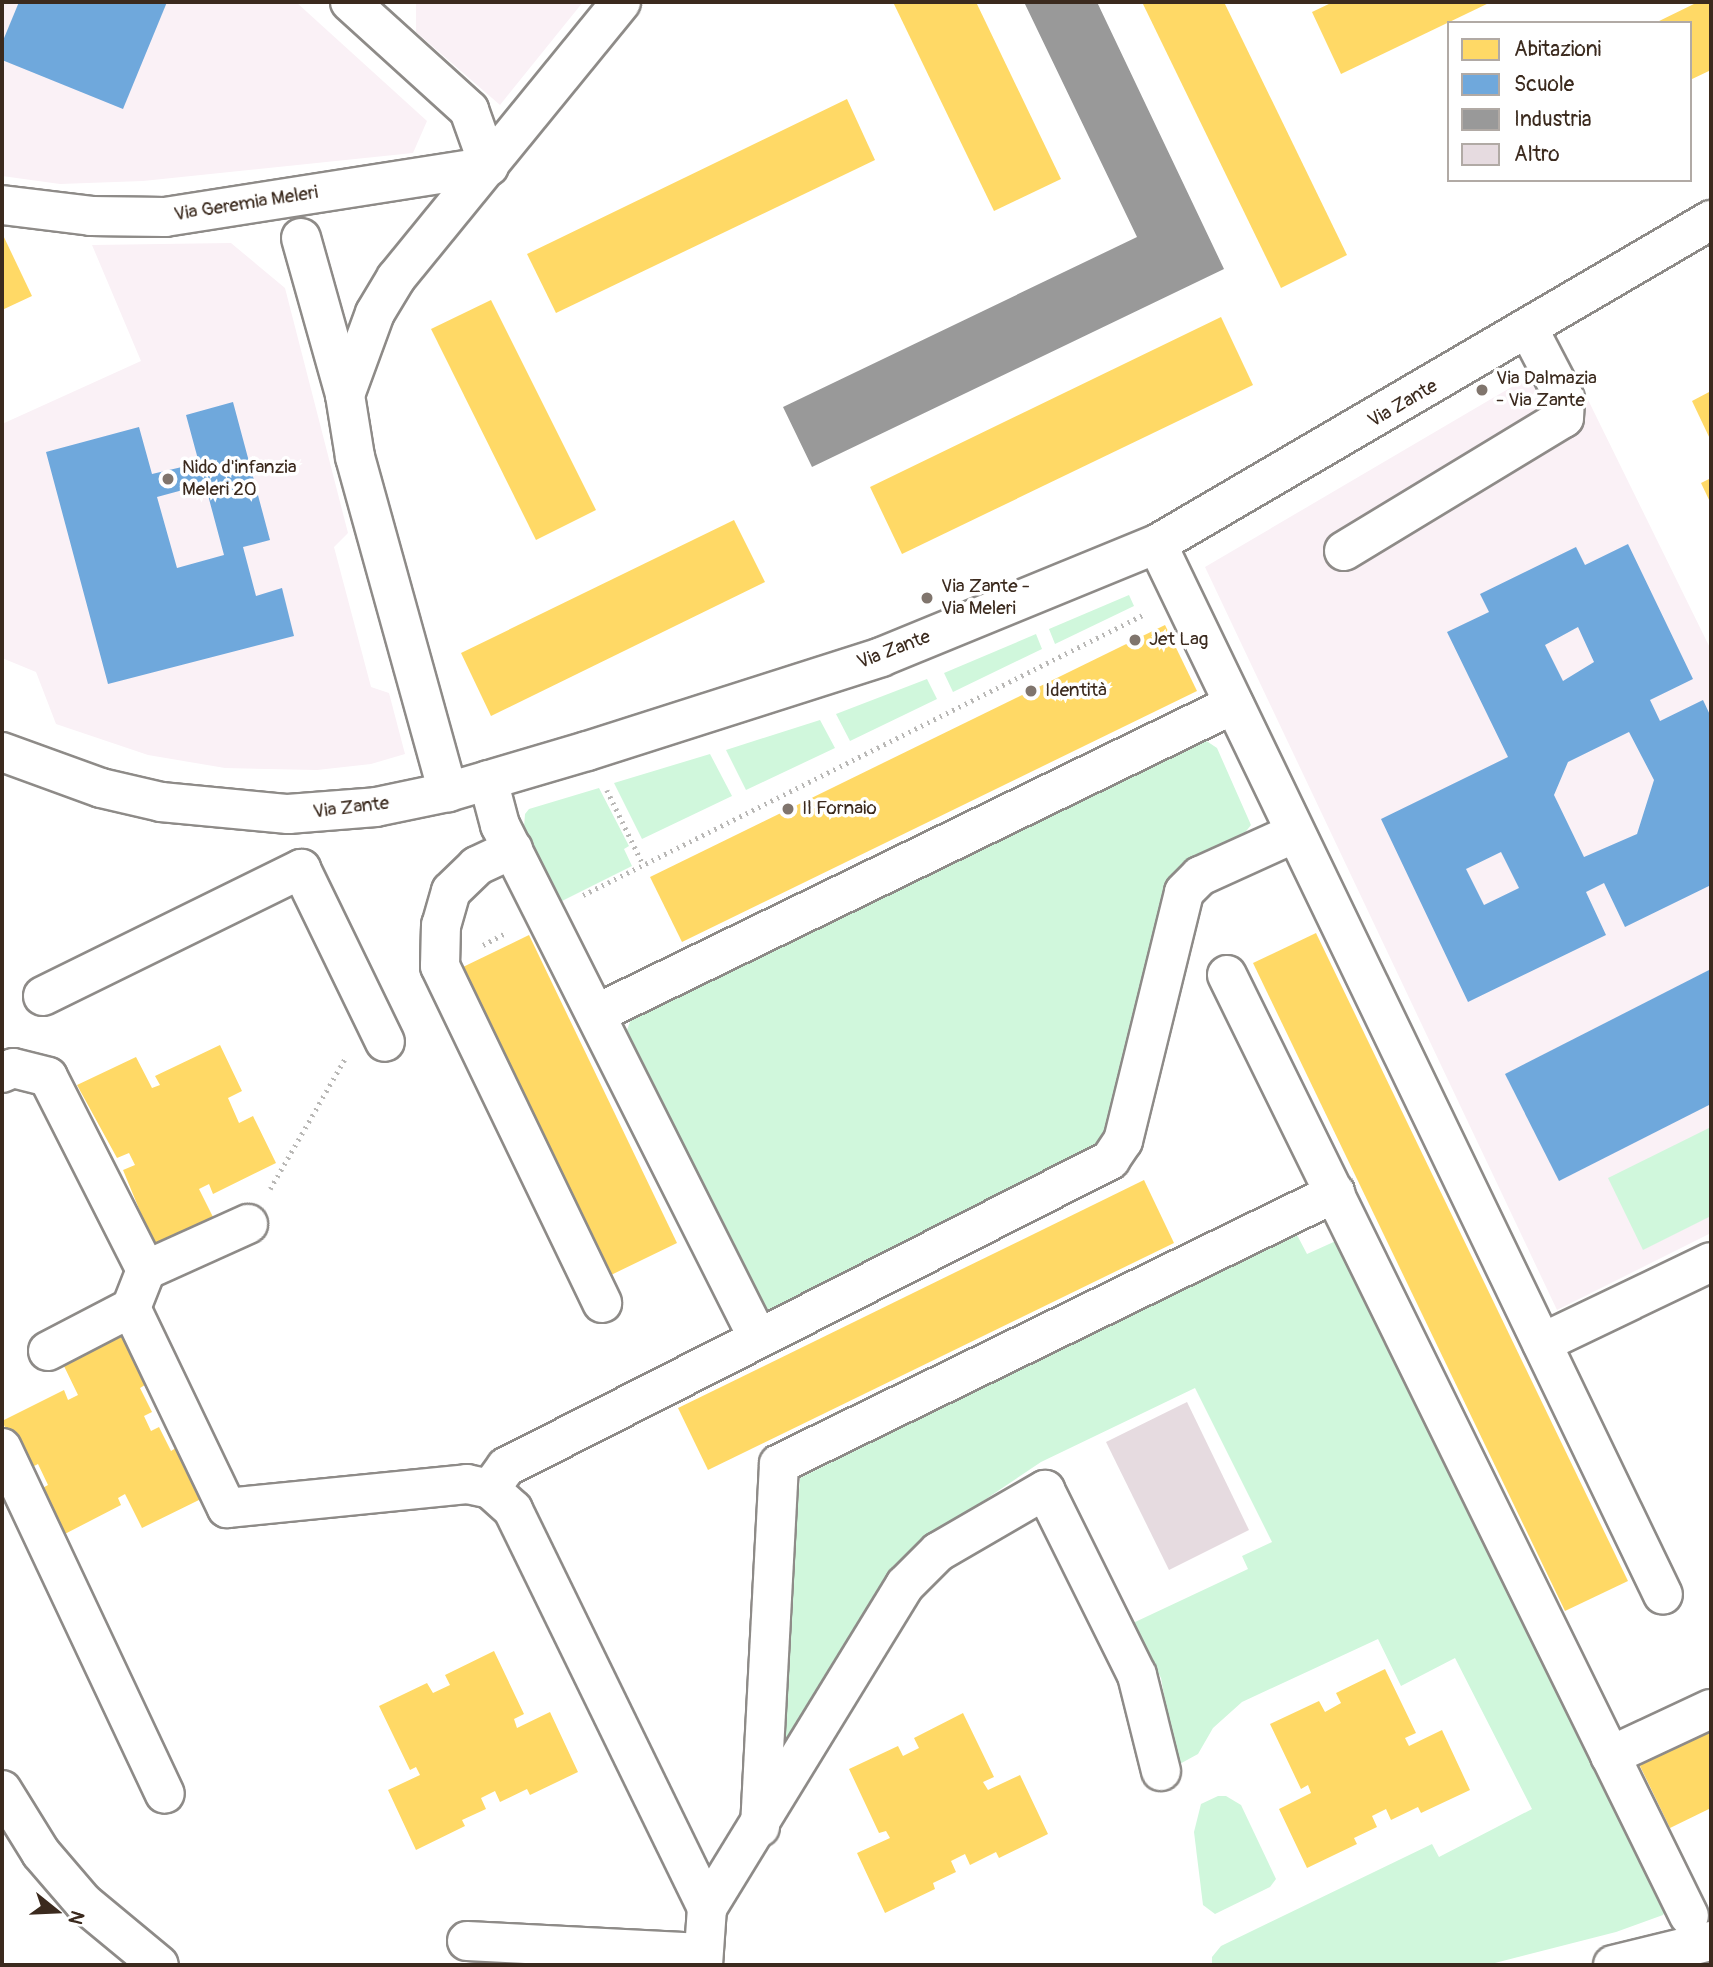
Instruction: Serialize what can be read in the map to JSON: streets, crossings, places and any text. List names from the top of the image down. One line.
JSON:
{"streets":{"street":["Via Geremia Meleri","Via Zante"]},"places":["Via Dalmazia - Via Zante","Nido d'infanzia Meleri 20","Via Zante - Via Meleri","Jet Lag","Identità","Il Fornaio"],"legend":["Abitazioni","Scuole","Industria","Altro"],"north":"right"}
